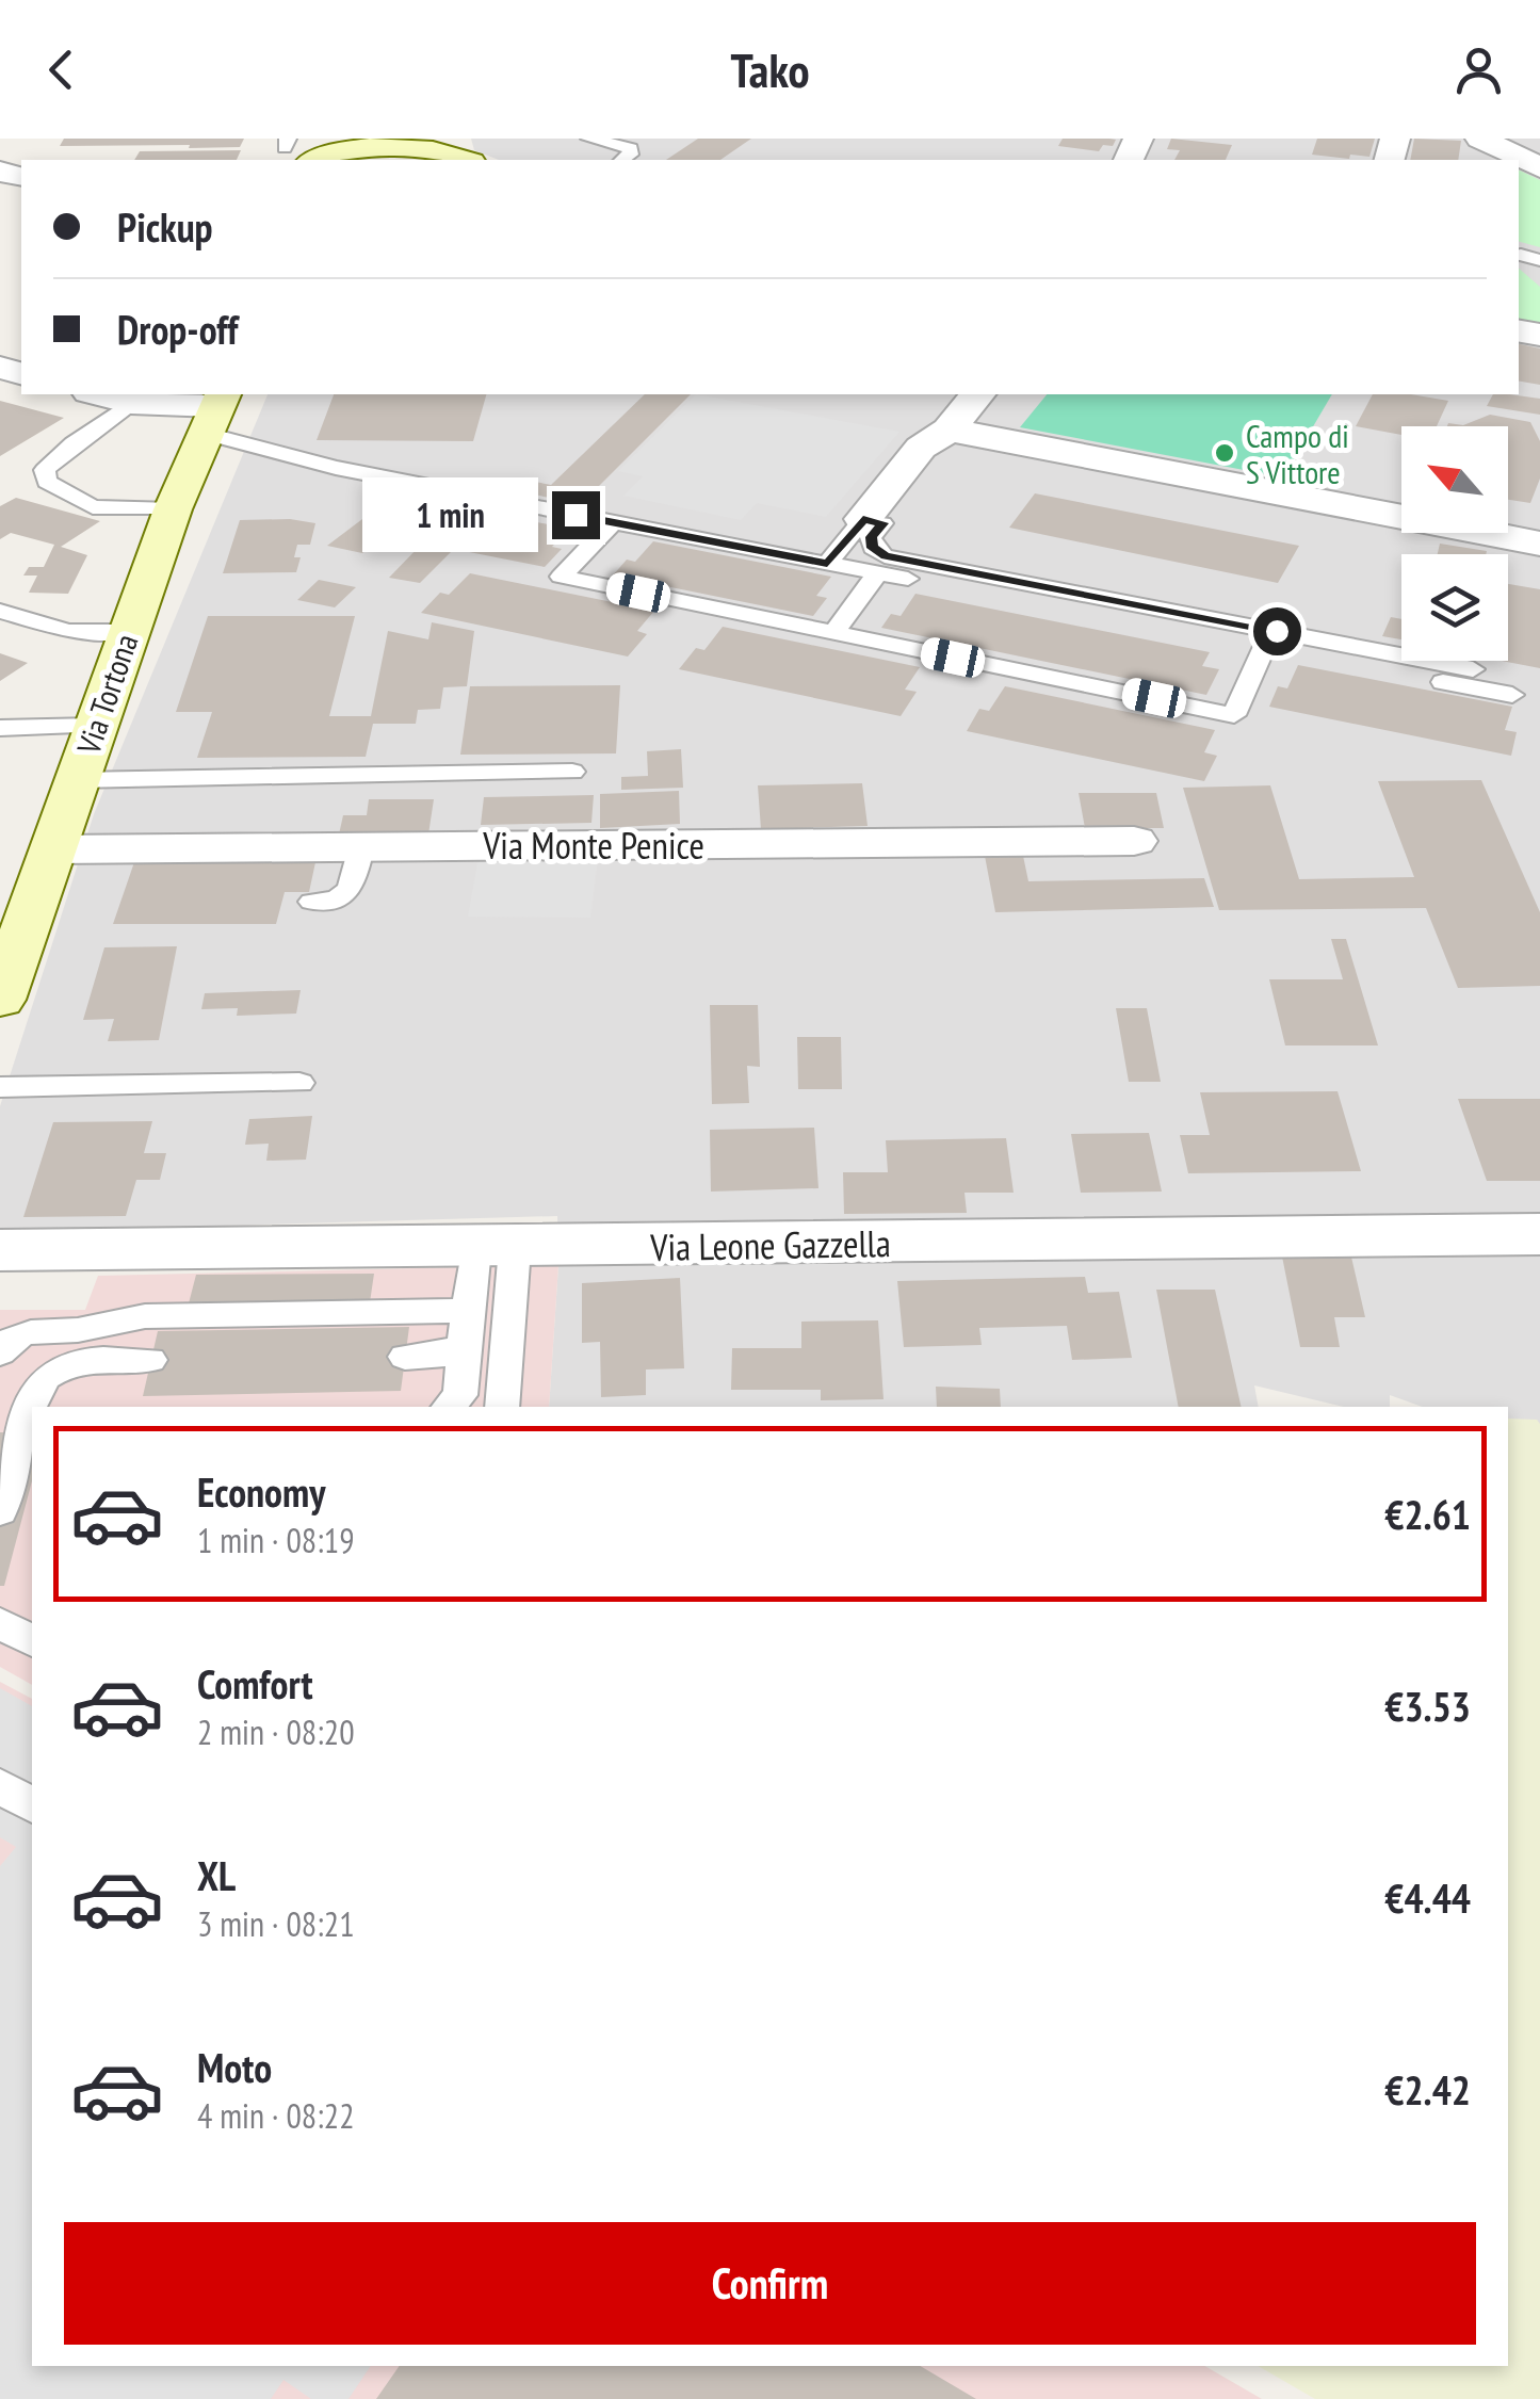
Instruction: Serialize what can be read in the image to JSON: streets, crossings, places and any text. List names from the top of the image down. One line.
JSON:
{"streets":{"main road":["Via Tortona"],"street":["Via Monte Penice","Via Leone Gazzella"]},"crossings":[["Via Tortona","Via Monte Penice"]],"places":["Campo di S Vittore"],"north":"top left","page":{"header":"Tako","banner":["Pickup","Drop-off"],"bubble":"1 min","list":[{"name":"Economy","note":"1 min · 08:19","value":"€2.61"},{"name":"Comfort","note":"2 min · 08:20","value":"€3.53"},{"name":"XL","note":"3 min · 08:21","value":"€4.44"},{"name":"Moto","note":"4 min · 08:22","value":"€2.42"}],"buttons":"Confirm"}}
